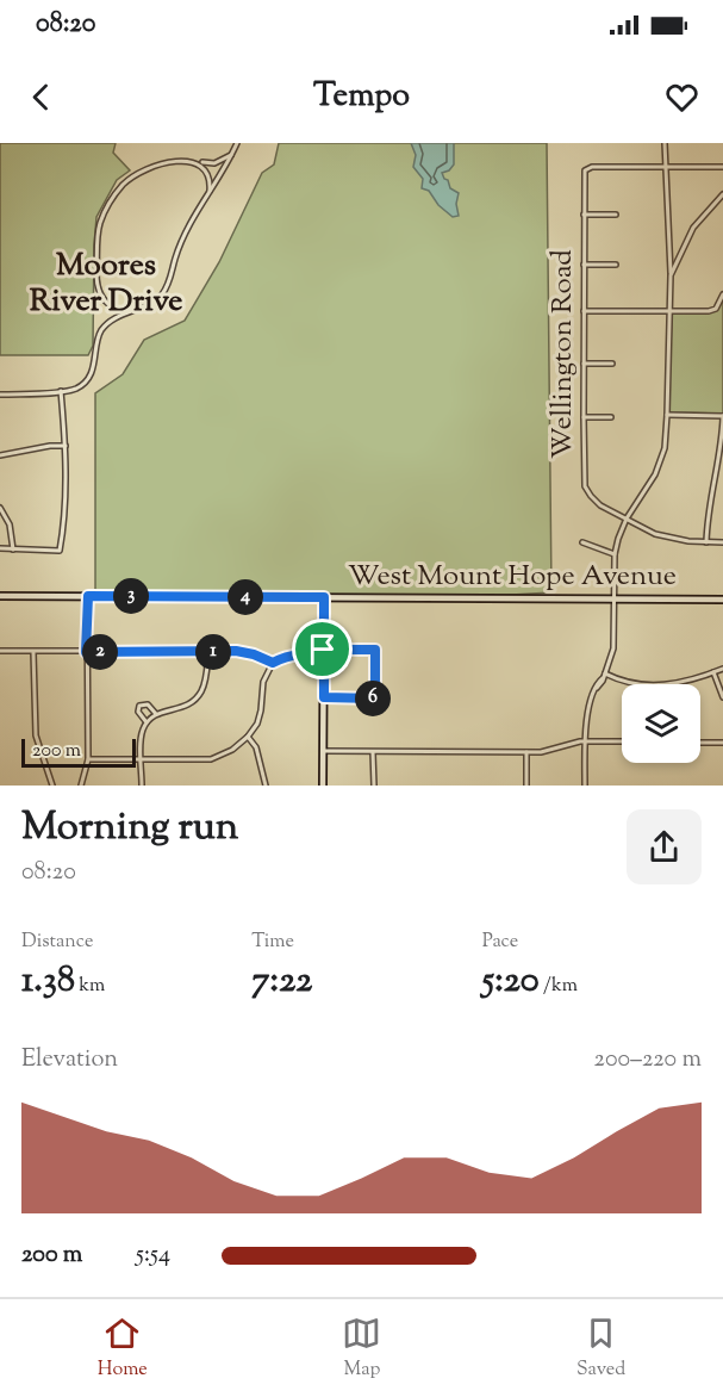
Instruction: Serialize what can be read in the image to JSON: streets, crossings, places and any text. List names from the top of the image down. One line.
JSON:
{"streets":{"street":["Wellington Road","West Mount Hope Avenue"]},"districts":["Moores River Drive"],"scale_bar":"200 m","page":{"status":"08:20","header":"Tempo","pins":["3","4","1","2","6"],"scale":"200 m","heading":["Morning run","08:20"],"stats":[["Distance","1.38 km"],["Time","7:22"],["Pace","5:20 /km"]],"chart":["Elevation","200–220 m"],"list":[{"name":"200 m","note":"5:54"}],"tabs":["Home","Map","Saved"]}}
